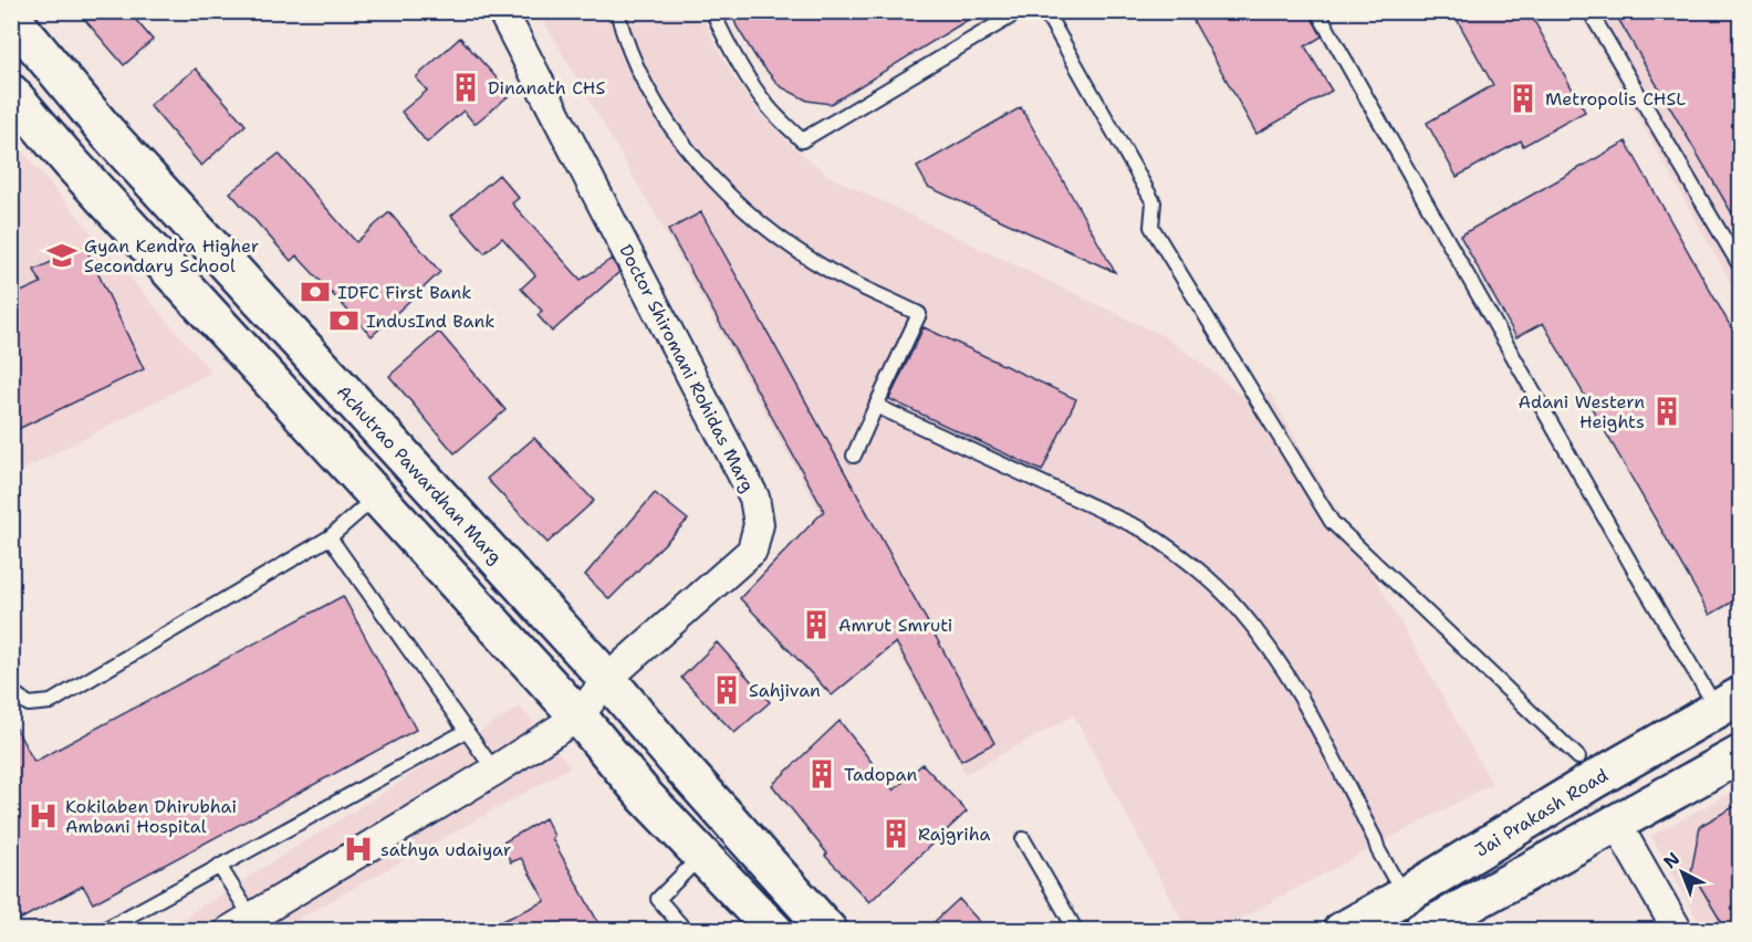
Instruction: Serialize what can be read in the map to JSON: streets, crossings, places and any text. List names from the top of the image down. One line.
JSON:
{"streets":{"main road":["Achutrao Pawardhan Marg","Jai Prakash Road"],"street":["Doctor Shiromani Rohidas Marg"]},"crossings":[["Doctor Shiromani Rohidas Marg","Achutrao Pawardhan Marg"]],"places":{"building":["Dinanath CHS","Metropolis CHSL","Adani Western Heights","Amrut Smruti","Sahjivan","Tadopan","Rajgriha"],"school or university":["Gyan Kendra Higher Secondary School"],"bank":["IDFC First Bank","IndusInd Bank"],"hospital":["Kokilaben Dhirubhai Ambani Hospital","sathya udaiyar"]},"north":"top left"}
